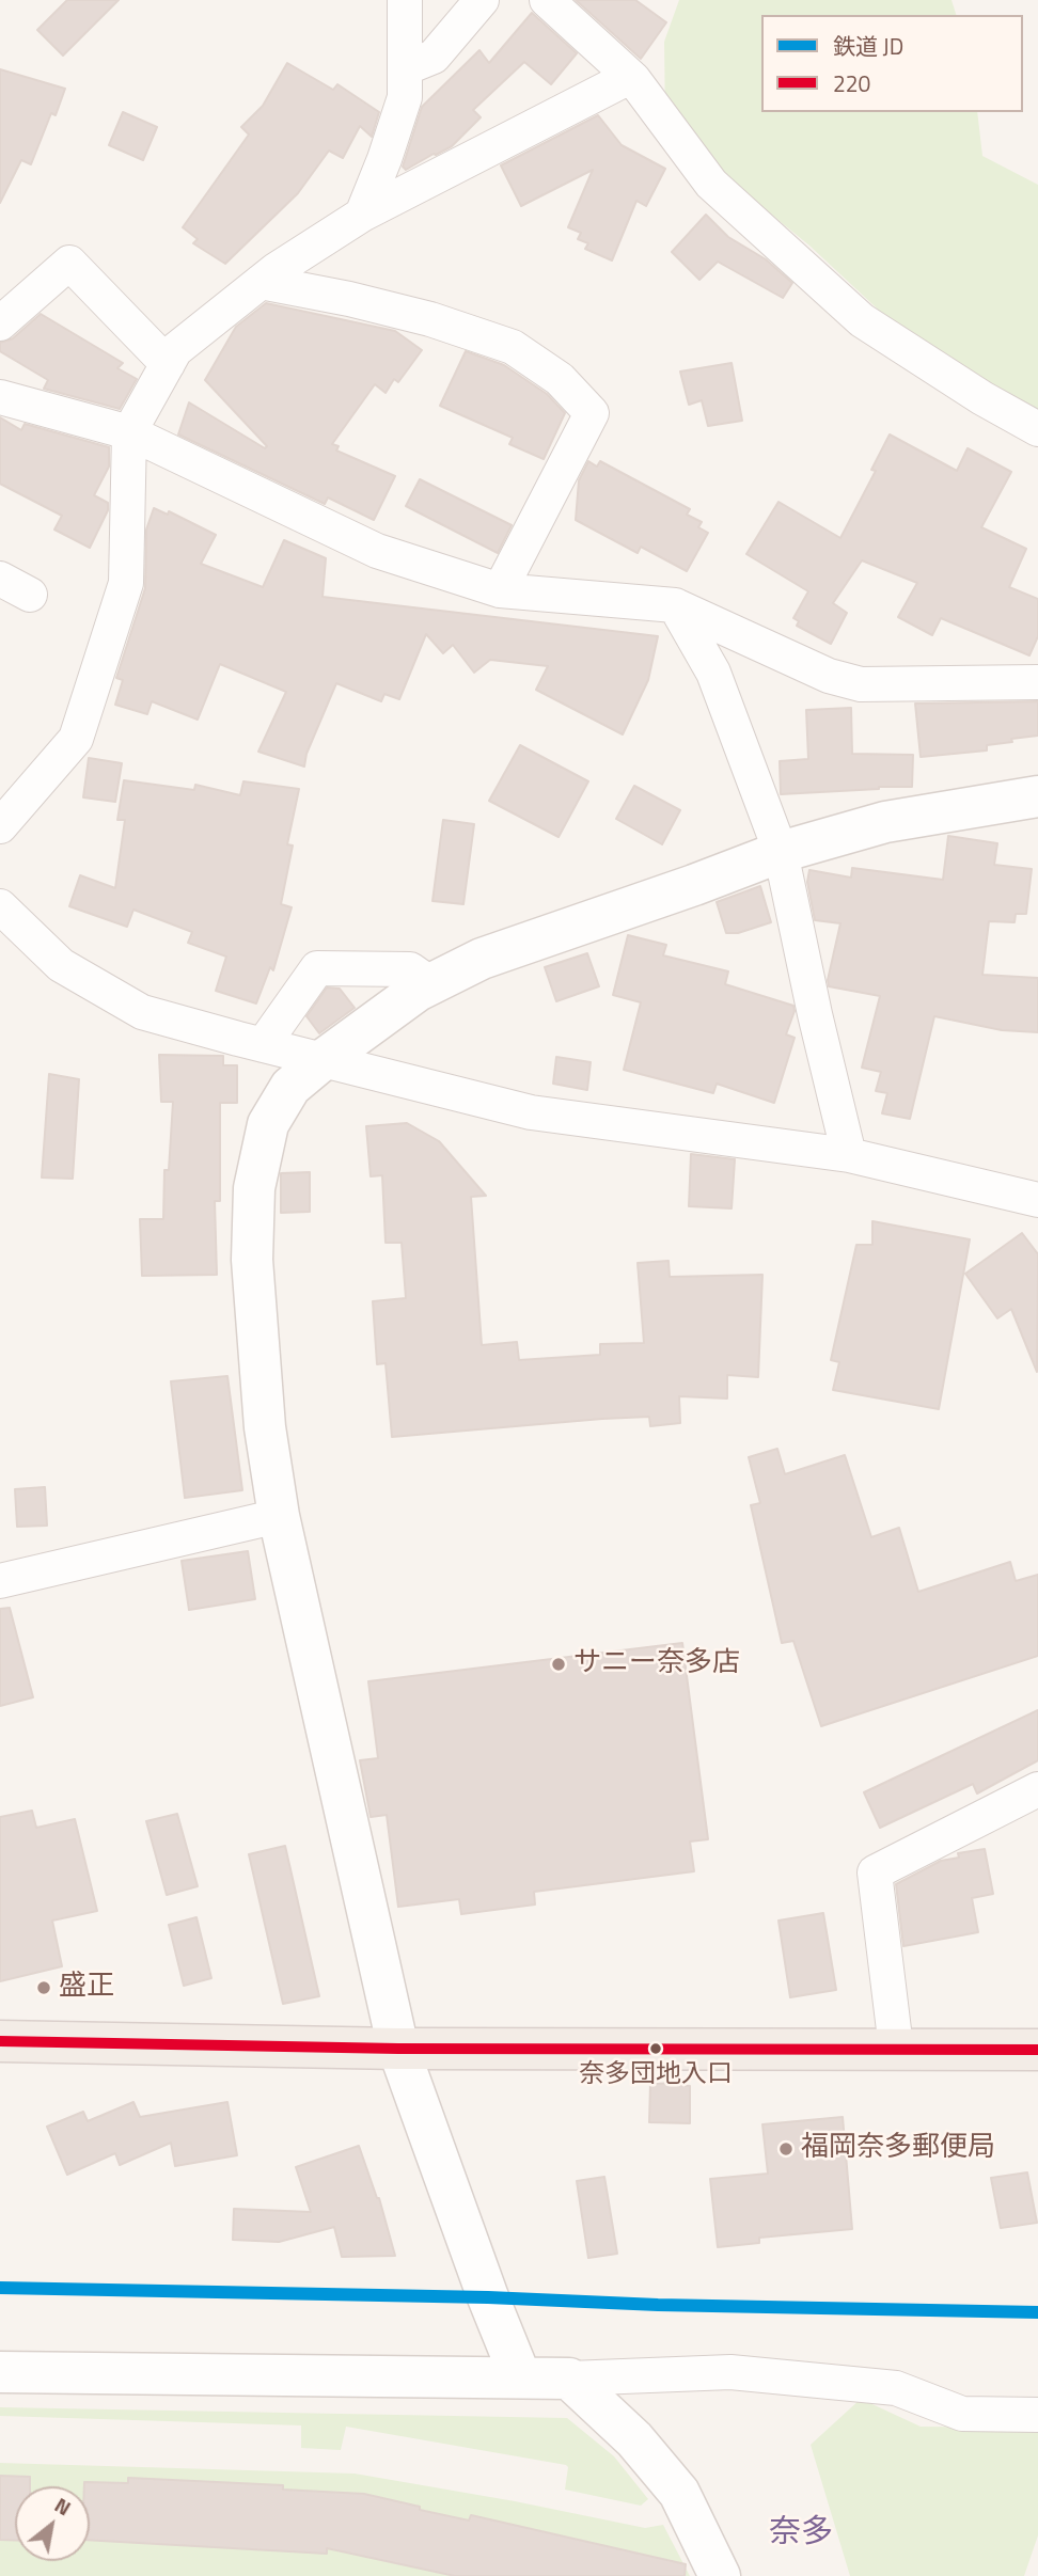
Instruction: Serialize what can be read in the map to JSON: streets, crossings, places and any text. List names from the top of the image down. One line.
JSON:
{"districts":["奈多"],"places":["サニー奈多店","盛正","奈多団地入口","福岡奈多郵便局"],"lines":["transit line 220","rail line JD"],"legend":["鉄道 JD","220"],"north":"top right"}
